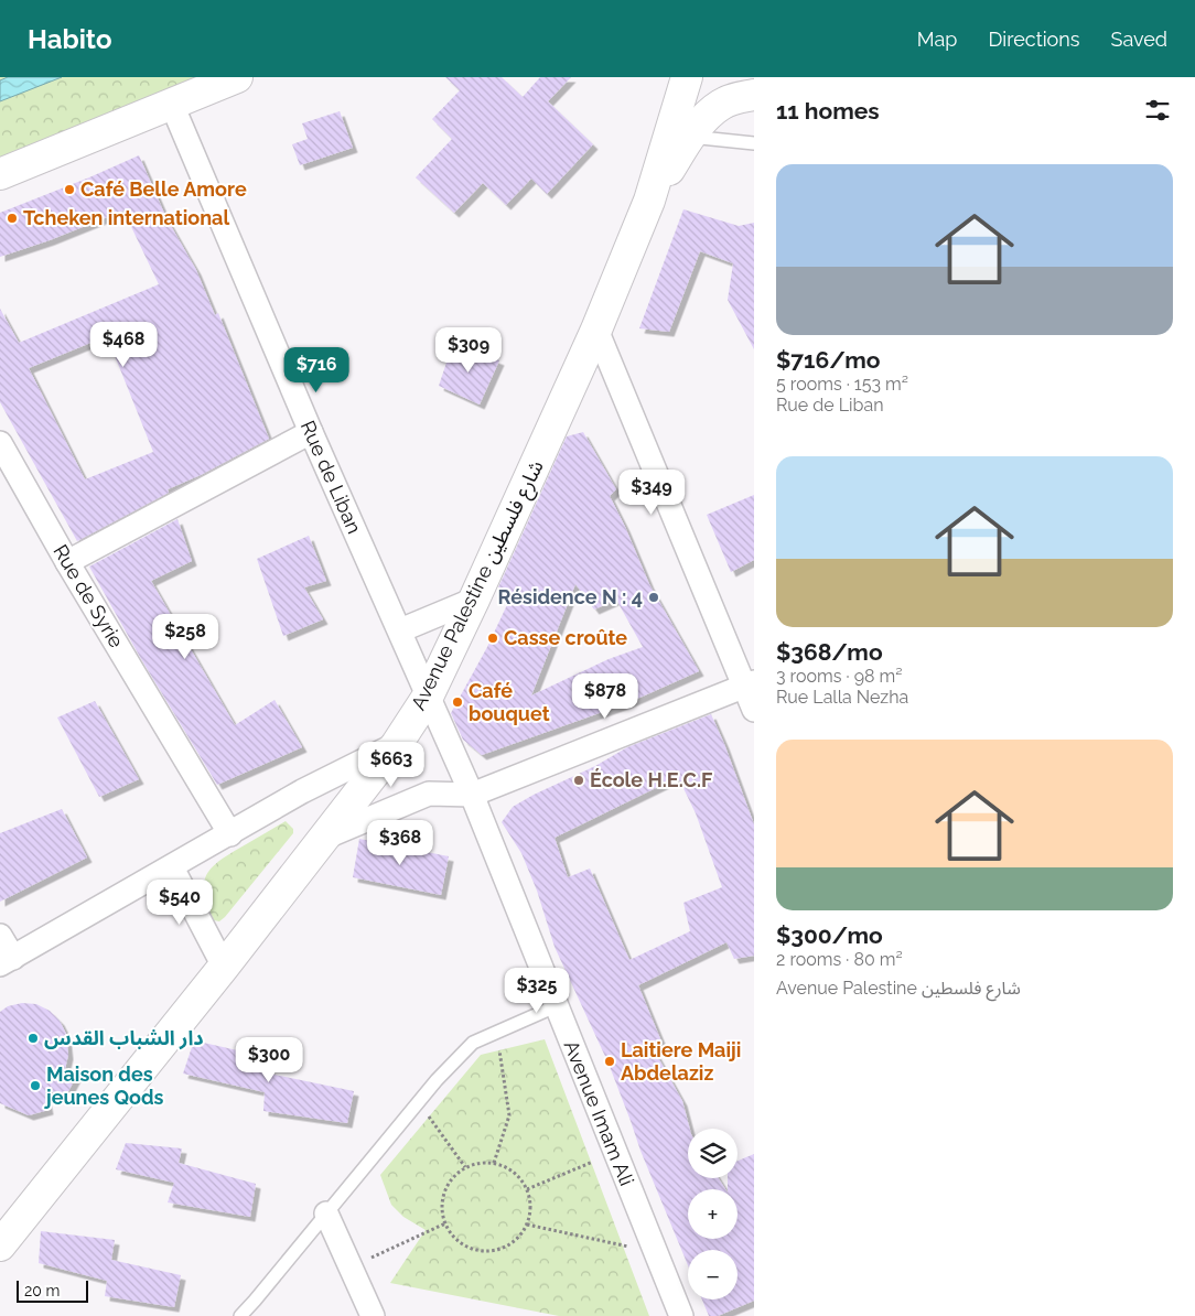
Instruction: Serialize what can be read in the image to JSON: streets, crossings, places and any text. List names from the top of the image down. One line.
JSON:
{"streets":{"street":["Rue de Liban","Avenue Palestine شارع فلسطين","Rue de Syrie","Avenue Imam Ali"]},"crossings":[["Rue de Liban","Avenue Palestine شارع فلسطين"],["Rue de Liban","Avenue Imam Ali"],["Avenue Palestine شارع فلسطين","Avenue Imam Ali"]],"places":["Café Belle Amore","Tcheken international","Résidence N : 4","Casse croûte","Café bouquet","École H.E.C.F","دار الشباب القدس","Laitiere Maiji Abdelaziz","Maison des jeunes Qods"],"scale_bar":"20 m","page":{"header":"Habito","nav":["Map","Directions","Saved"],"heading":"11 homes","list":[{"name":"$716/mo","note":"5 rooms · 153 m² · Rue de Liban"},{"name":"$368/mo","note":"3 rooms · 98 m² · Rue Lalla Nezha"},{"name":"$300/mo","note":"2 rooms · 80 m² · Avenue Palestine شارع فلسطين"}],"price":["$468","$309","$716","$349","$258","$878","$663","$368","$540","$325","$300"],"map_buttons":["+","−"],"scale":"20 m"}}
